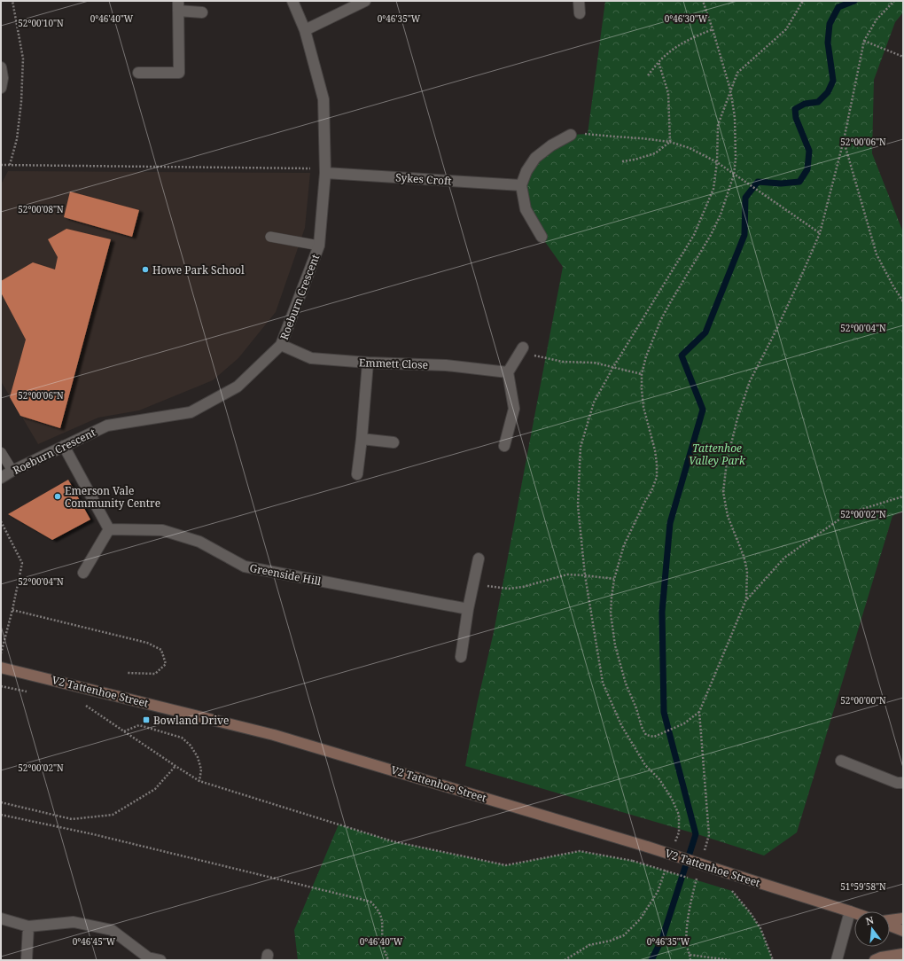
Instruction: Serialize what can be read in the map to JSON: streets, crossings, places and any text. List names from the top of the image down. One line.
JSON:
{"streets":{"street":["Sykes Croft","Roeburn Crescent","Emmett Close","Greenside Hill","V2 Tattenhoe Street"]},"crossings":[["Sykes Croft","Roeburn Crescent"],["Roeburn Crescent","Emmett Close"]],"parks":["Tattenhoe Valley Park"],"places":{"other":["Howe Park School","Emerson Vale Community Centre"],"transit":["Bowland Drive"]},"north":"top","coordinates":["0°46'40\"W","0°46'35\"W","0°46'30\"W","52°00'10\"N","52°00'06\"N","52°00'08\"N","52°00'04\"N","52°00'02\"N","52°00'00\"N","51°59'58\"N","0°46'45\"W"]}
